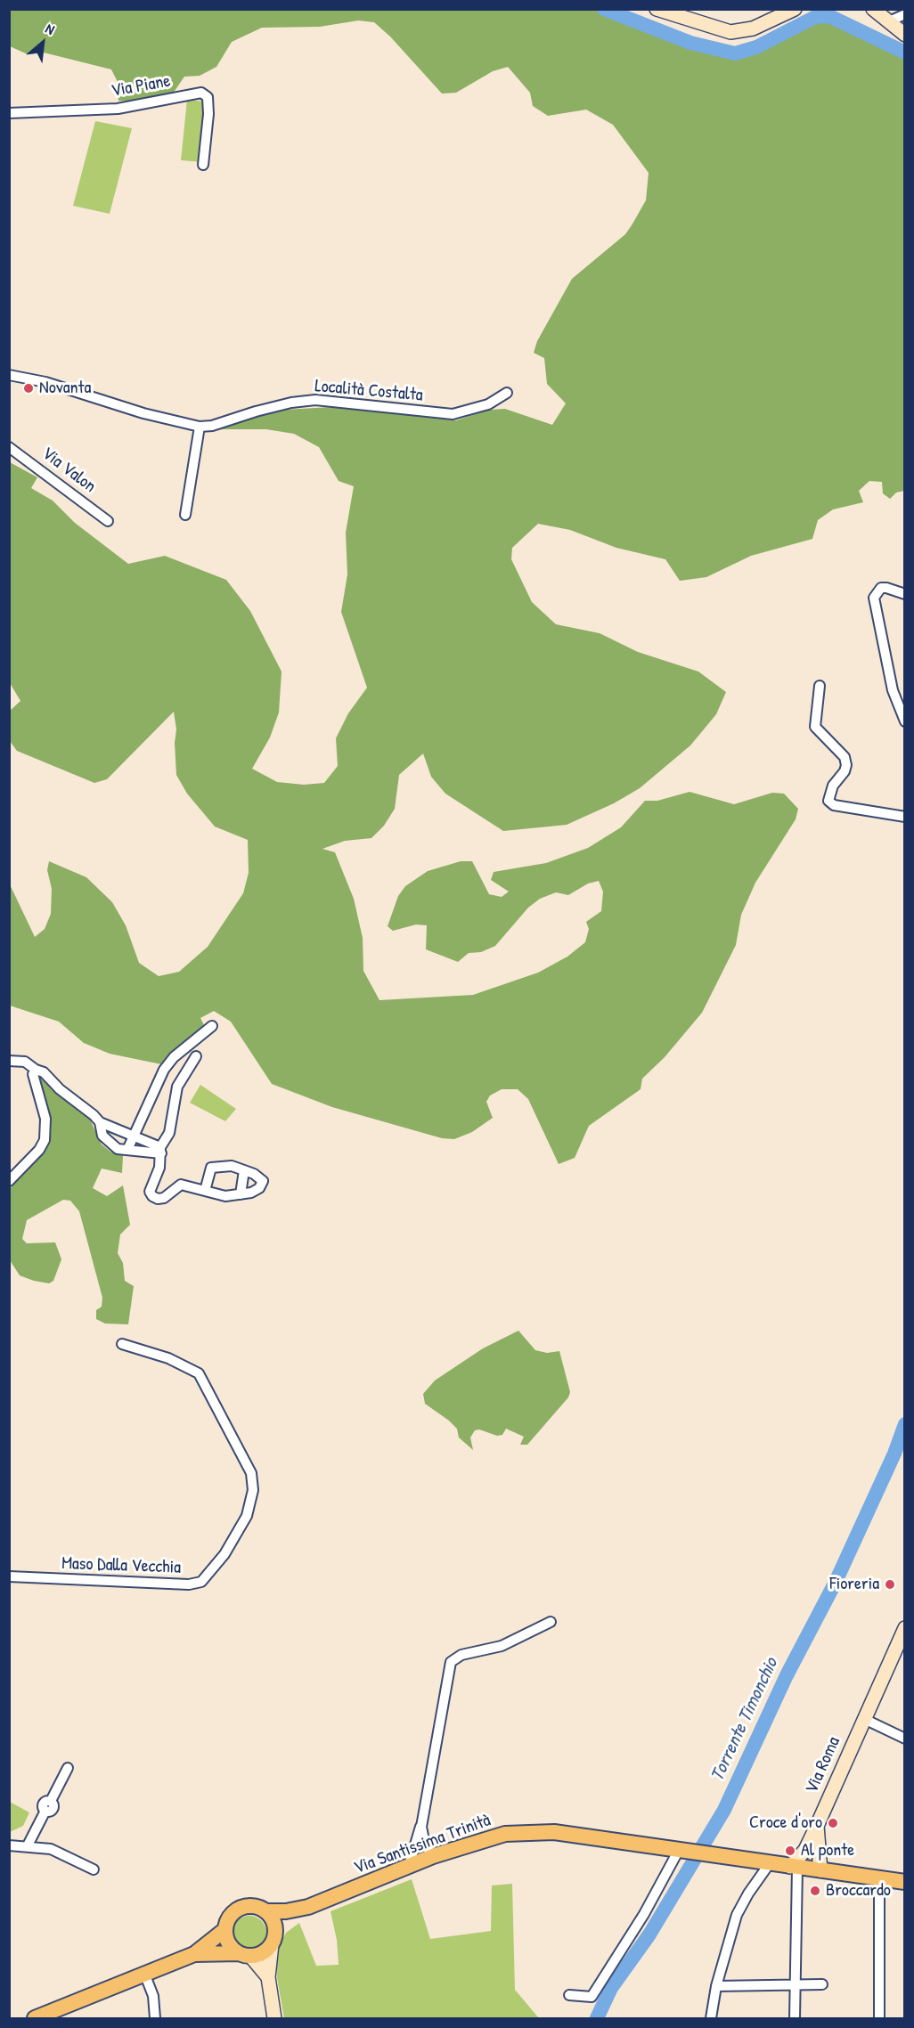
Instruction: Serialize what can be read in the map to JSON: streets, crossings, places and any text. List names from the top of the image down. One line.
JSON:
{"streets":{"main road":["Via Santissima Trinità"],"street":["Via Piane","Località Costalta","Via Valon","Maso Dalla Vecchia","Via Roma"]},"crossings":[["Via Roma","Via Santissima Trinità"]],"water":["Torrente Timonchio"],"places":["Novanta","Fioreria","Croce d'oro","Al ponte","Broccardo"],"north":"top right"}
